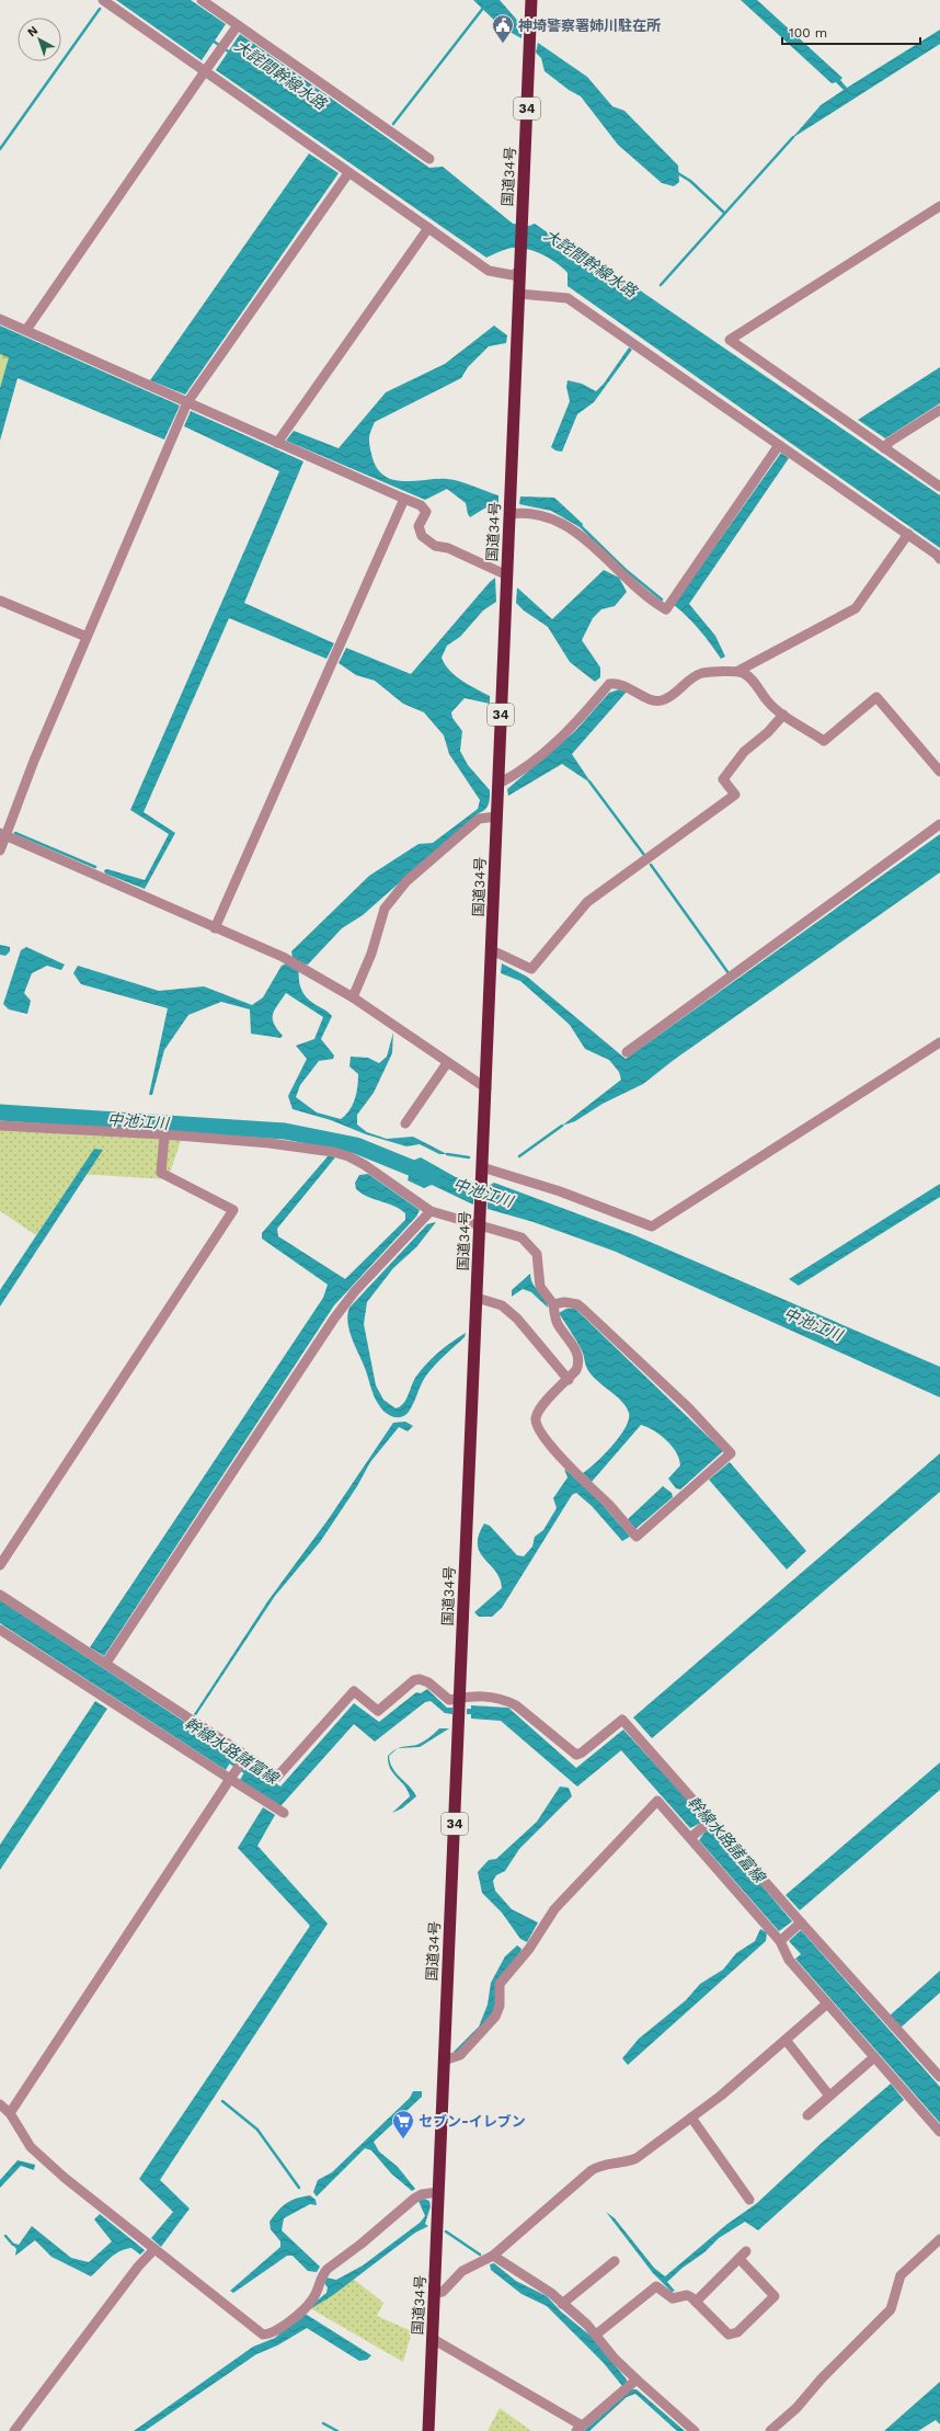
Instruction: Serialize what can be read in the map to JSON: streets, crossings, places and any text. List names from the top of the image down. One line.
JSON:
{"streets":{"highway":["34","国道34号"]},"water":["大詫間幹線水路","中池江川","幹線水路諸富線"],"places":{"public building":["神埼警察署姉川駐在所"],"supermarket":["セブン-イレブン"]},"scale_bar":"100 m","north":"top left"}
